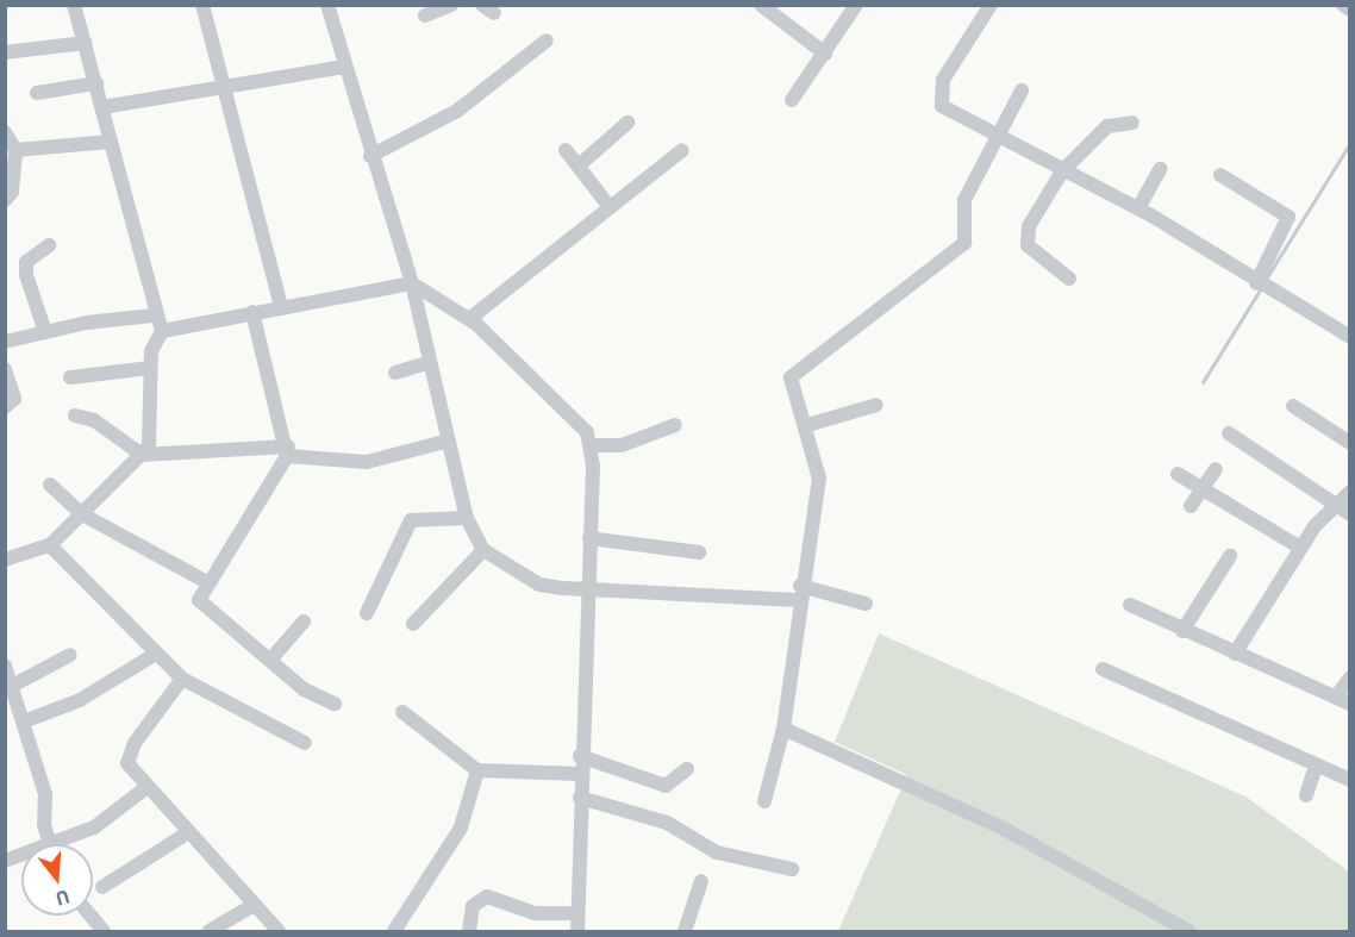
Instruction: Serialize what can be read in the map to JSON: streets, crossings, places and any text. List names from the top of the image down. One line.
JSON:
{"north":"bottom"}
